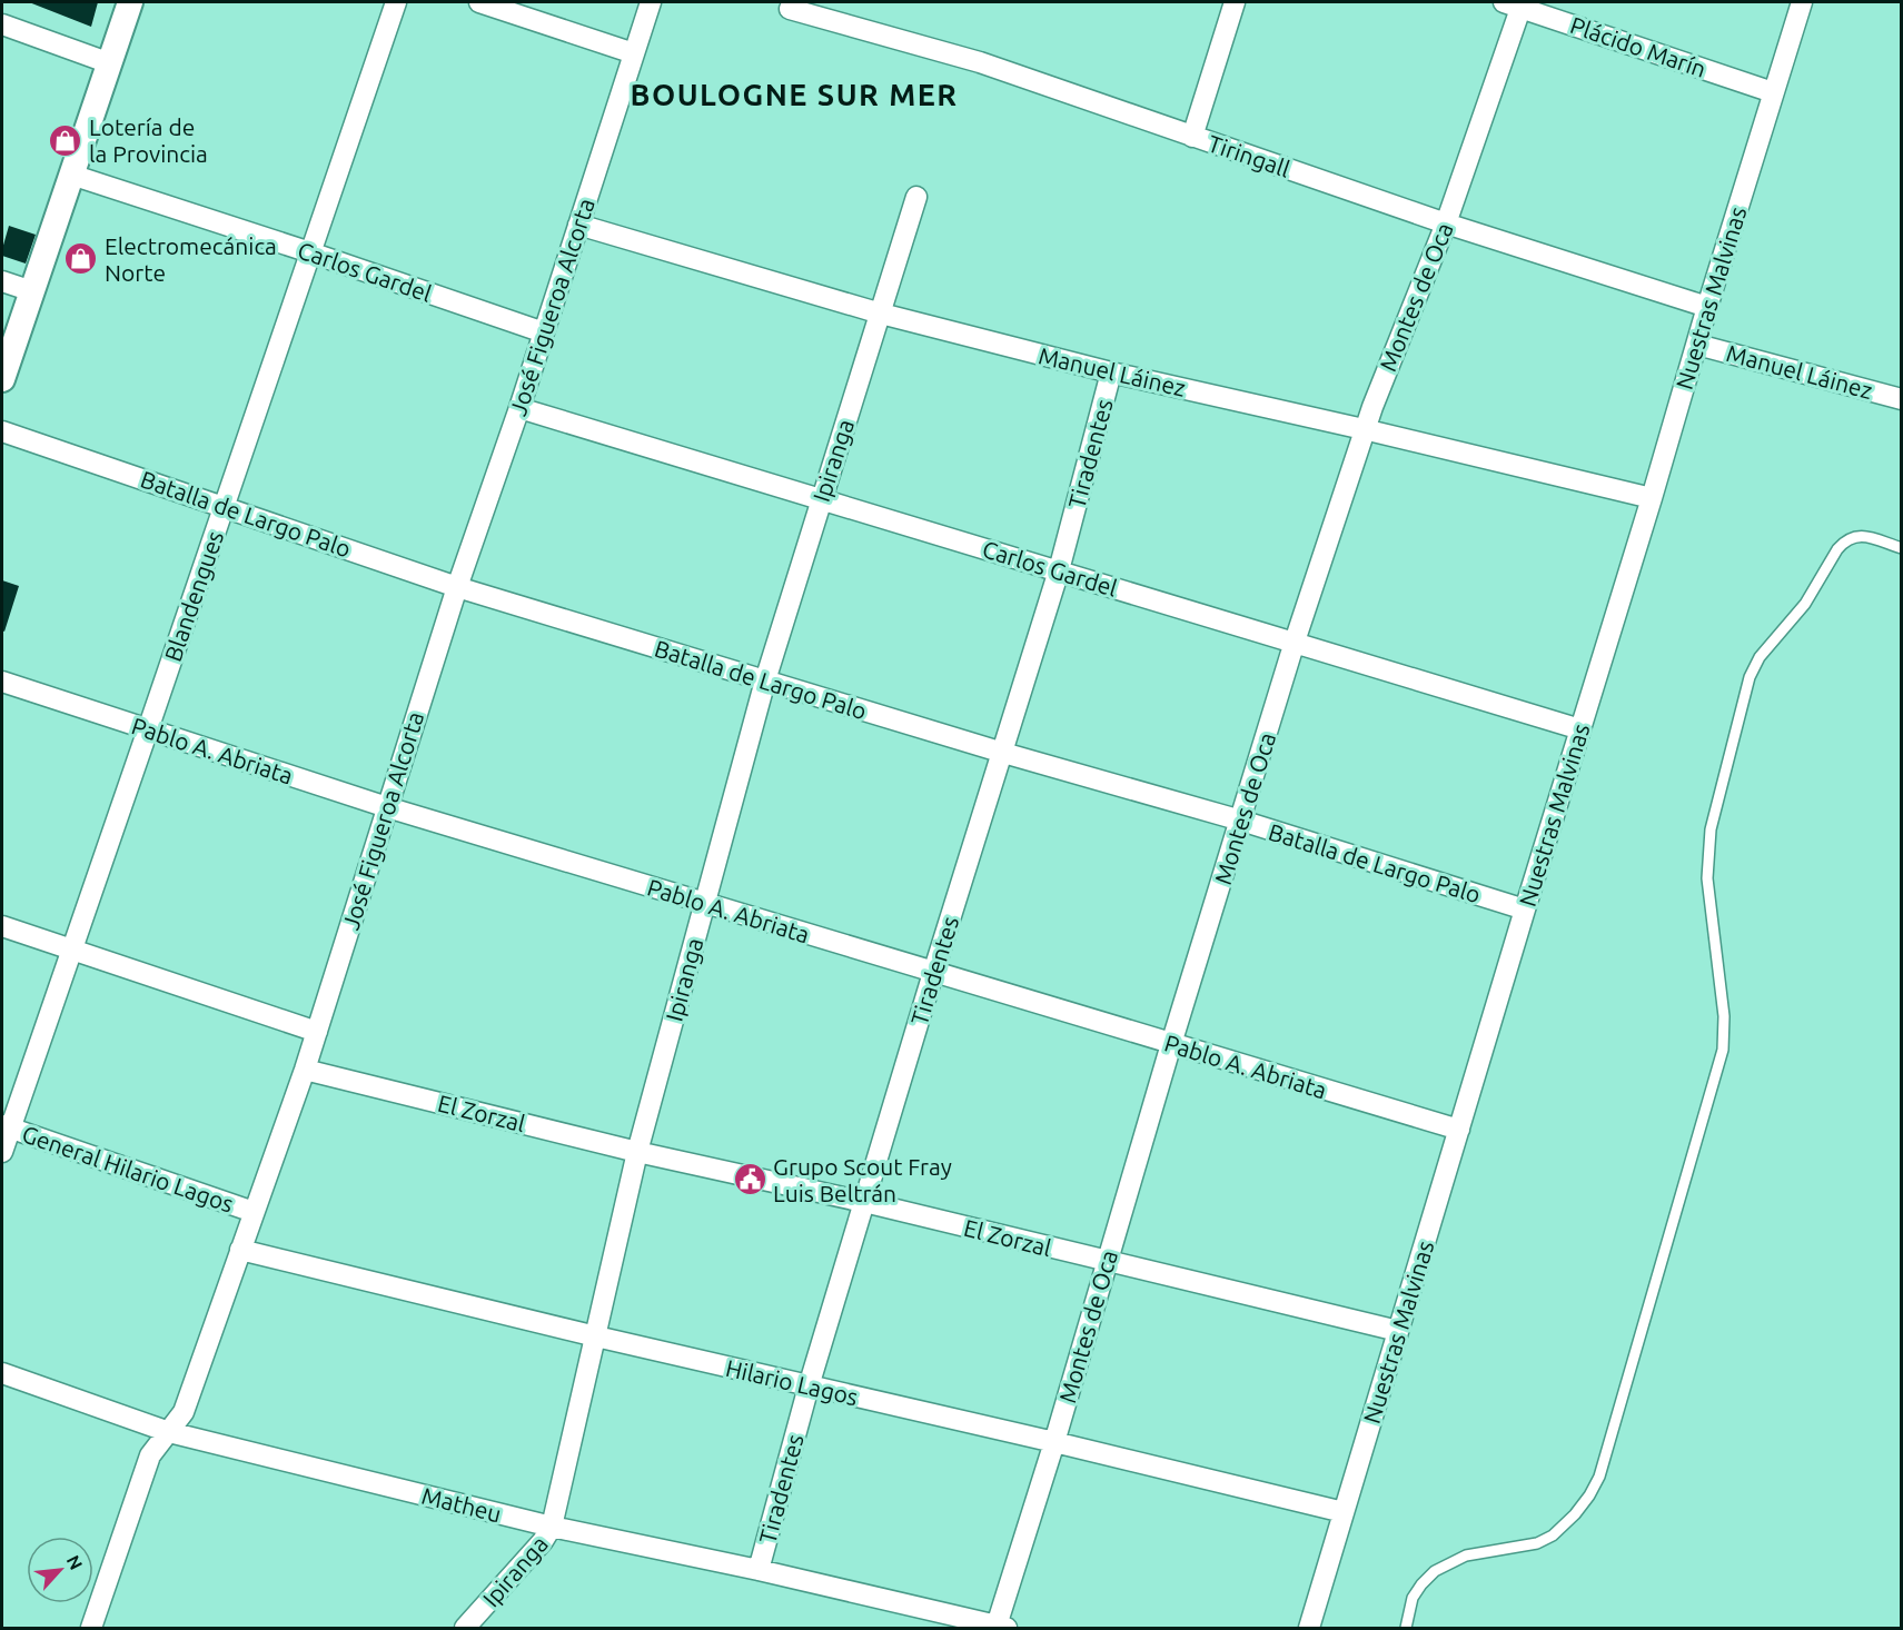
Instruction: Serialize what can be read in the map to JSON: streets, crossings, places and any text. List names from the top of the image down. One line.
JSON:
{"streets":{"street":["Plácido Marín","Tiringall","Carlos Gardel","Montes de Oca","Nuestras Malvinas","José Figueroa Alcorta","Manuel Láinez","Tiradentes","Ipiranga","Batalla de Largo Palo","Blandengues","Pablo A. Abriata","El Zorzal","General Hilario Lagos","Hilario Lagos","Matheu"]},"crossings":[["Plácido Marín","Montes de Oca"],["Plácido Marín","Nuestras Malvinas"],["Tiringall","Montes de Oca"],["Tiringall","Nuestras Malvinas"],["Carlos Gardel","Montes de Oca"],["Carlos Gardel","Nuestras Malvinas"],["Carlos Gardel","José Figueroa Alcorta"],["Carlos Gardel","Tiradentes"],["Carlos Gardel","Ipiranga"],["Carlos Gardel","Blandengues"],["Montes de Oca","Manuel Láinez"],["Montes de Oca","Batalla de Largo Palo"],["Montes de Oca","Pablo A. Abriata"],["Montes de Oca","El Zorzal"],["Montes de Oca","Hilario Lagos"],["Montes de Oca","Matheu"],["Nuestras Malvinas","Manuel Láinez"],["Nuestras Malvinas","Batalla de Largo Palo"],["Nuestras Malvinas","Pablo A. Abriata"],["Nuestras Malvinas","El Zorzal"],["Nuestras Malvinas","Hilario Lagos"],["José Figueroa Alcorta","Manuel Láinez"],["José Figueroa Alcorta","Batalla de Largo Palo"],["José Figueroa Alcorta","Pablo A. Abriata"],["José Figueroa Alcorta","El Zorzal"],["José Figueroa Alcorta","General Hilario Lagos"],["José Figueroa Alcorta","Hilario Lagos"],["José Figueroa Alcorta","Matheu"],["Manuel Láinez","Tiradentes"],["Manuel Láinez","Ipiranga"],["Tiradentes","Batalla de Largo Palo"],["Tiradentes","Pablo A. Abriata"],["Tiradentes","El Zorzal"],["Tiradentes","Hilario Lagos"],["Tiradentes","Matheu"],["Ipiranga","Batalla de Largo Palo"],["Ipiranga","Pablo A. Abriata"],["Ipiranga","El Zorzal"],["Ipiranga","Hilario Lagos"],["Ipiranga","Matheu"],["Batalla de Largo Palo","Blandengues"],["Blandengues","Pablo A. Abriata"],["Blandengues","General Hilario Lagos"]],"districts":["BOULOGNE SUR MER"],"places":{"shop":["Lotería de la Provincia","Electromecánica Norte"],"public building":["Grupo Scout Fray Luis Beltrán"]},"north":"top right"}
